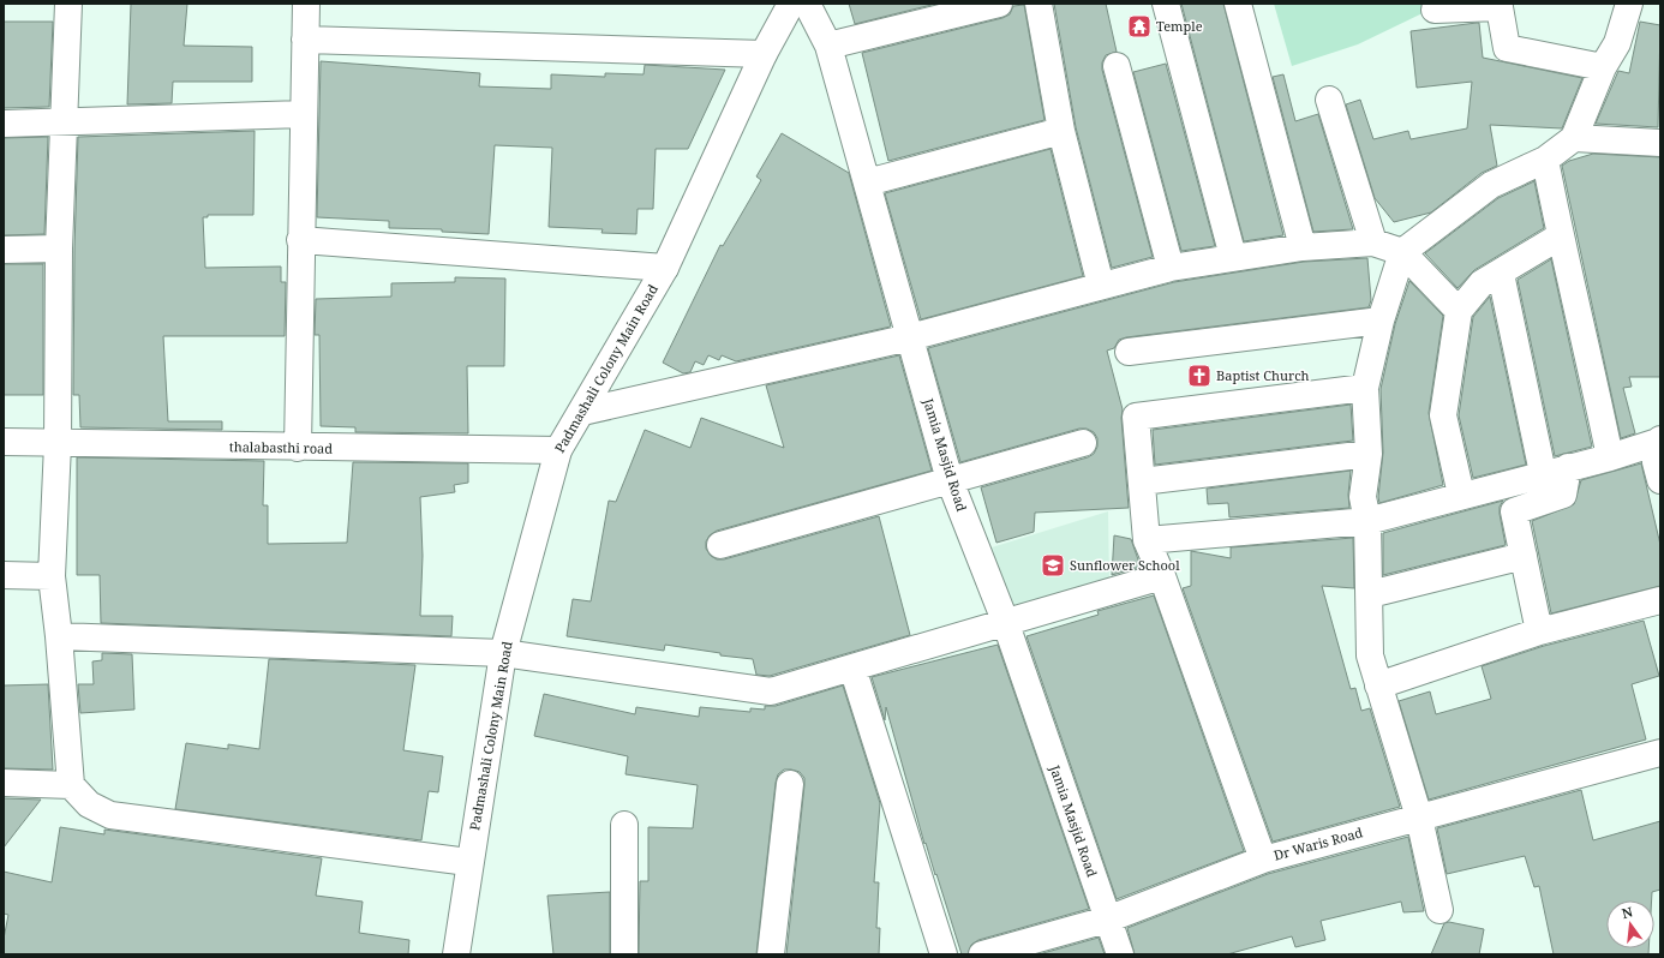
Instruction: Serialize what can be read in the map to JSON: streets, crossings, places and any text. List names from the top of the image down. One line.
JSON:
{"streets":{"street":["Padmashali Colony Main Road","thalabasthi road","Jamia Masjid Road","Dr Waris Road"]},"crossings":[["Padmashali Colony Main Road","thalabasthi road"],["Jamia Masjid Road","Dr Waris Road"]],"places":{"temple":["Temple"],"church":["Baptist Church"],"school or university":["Sunflower School"]},"north":"top"}
